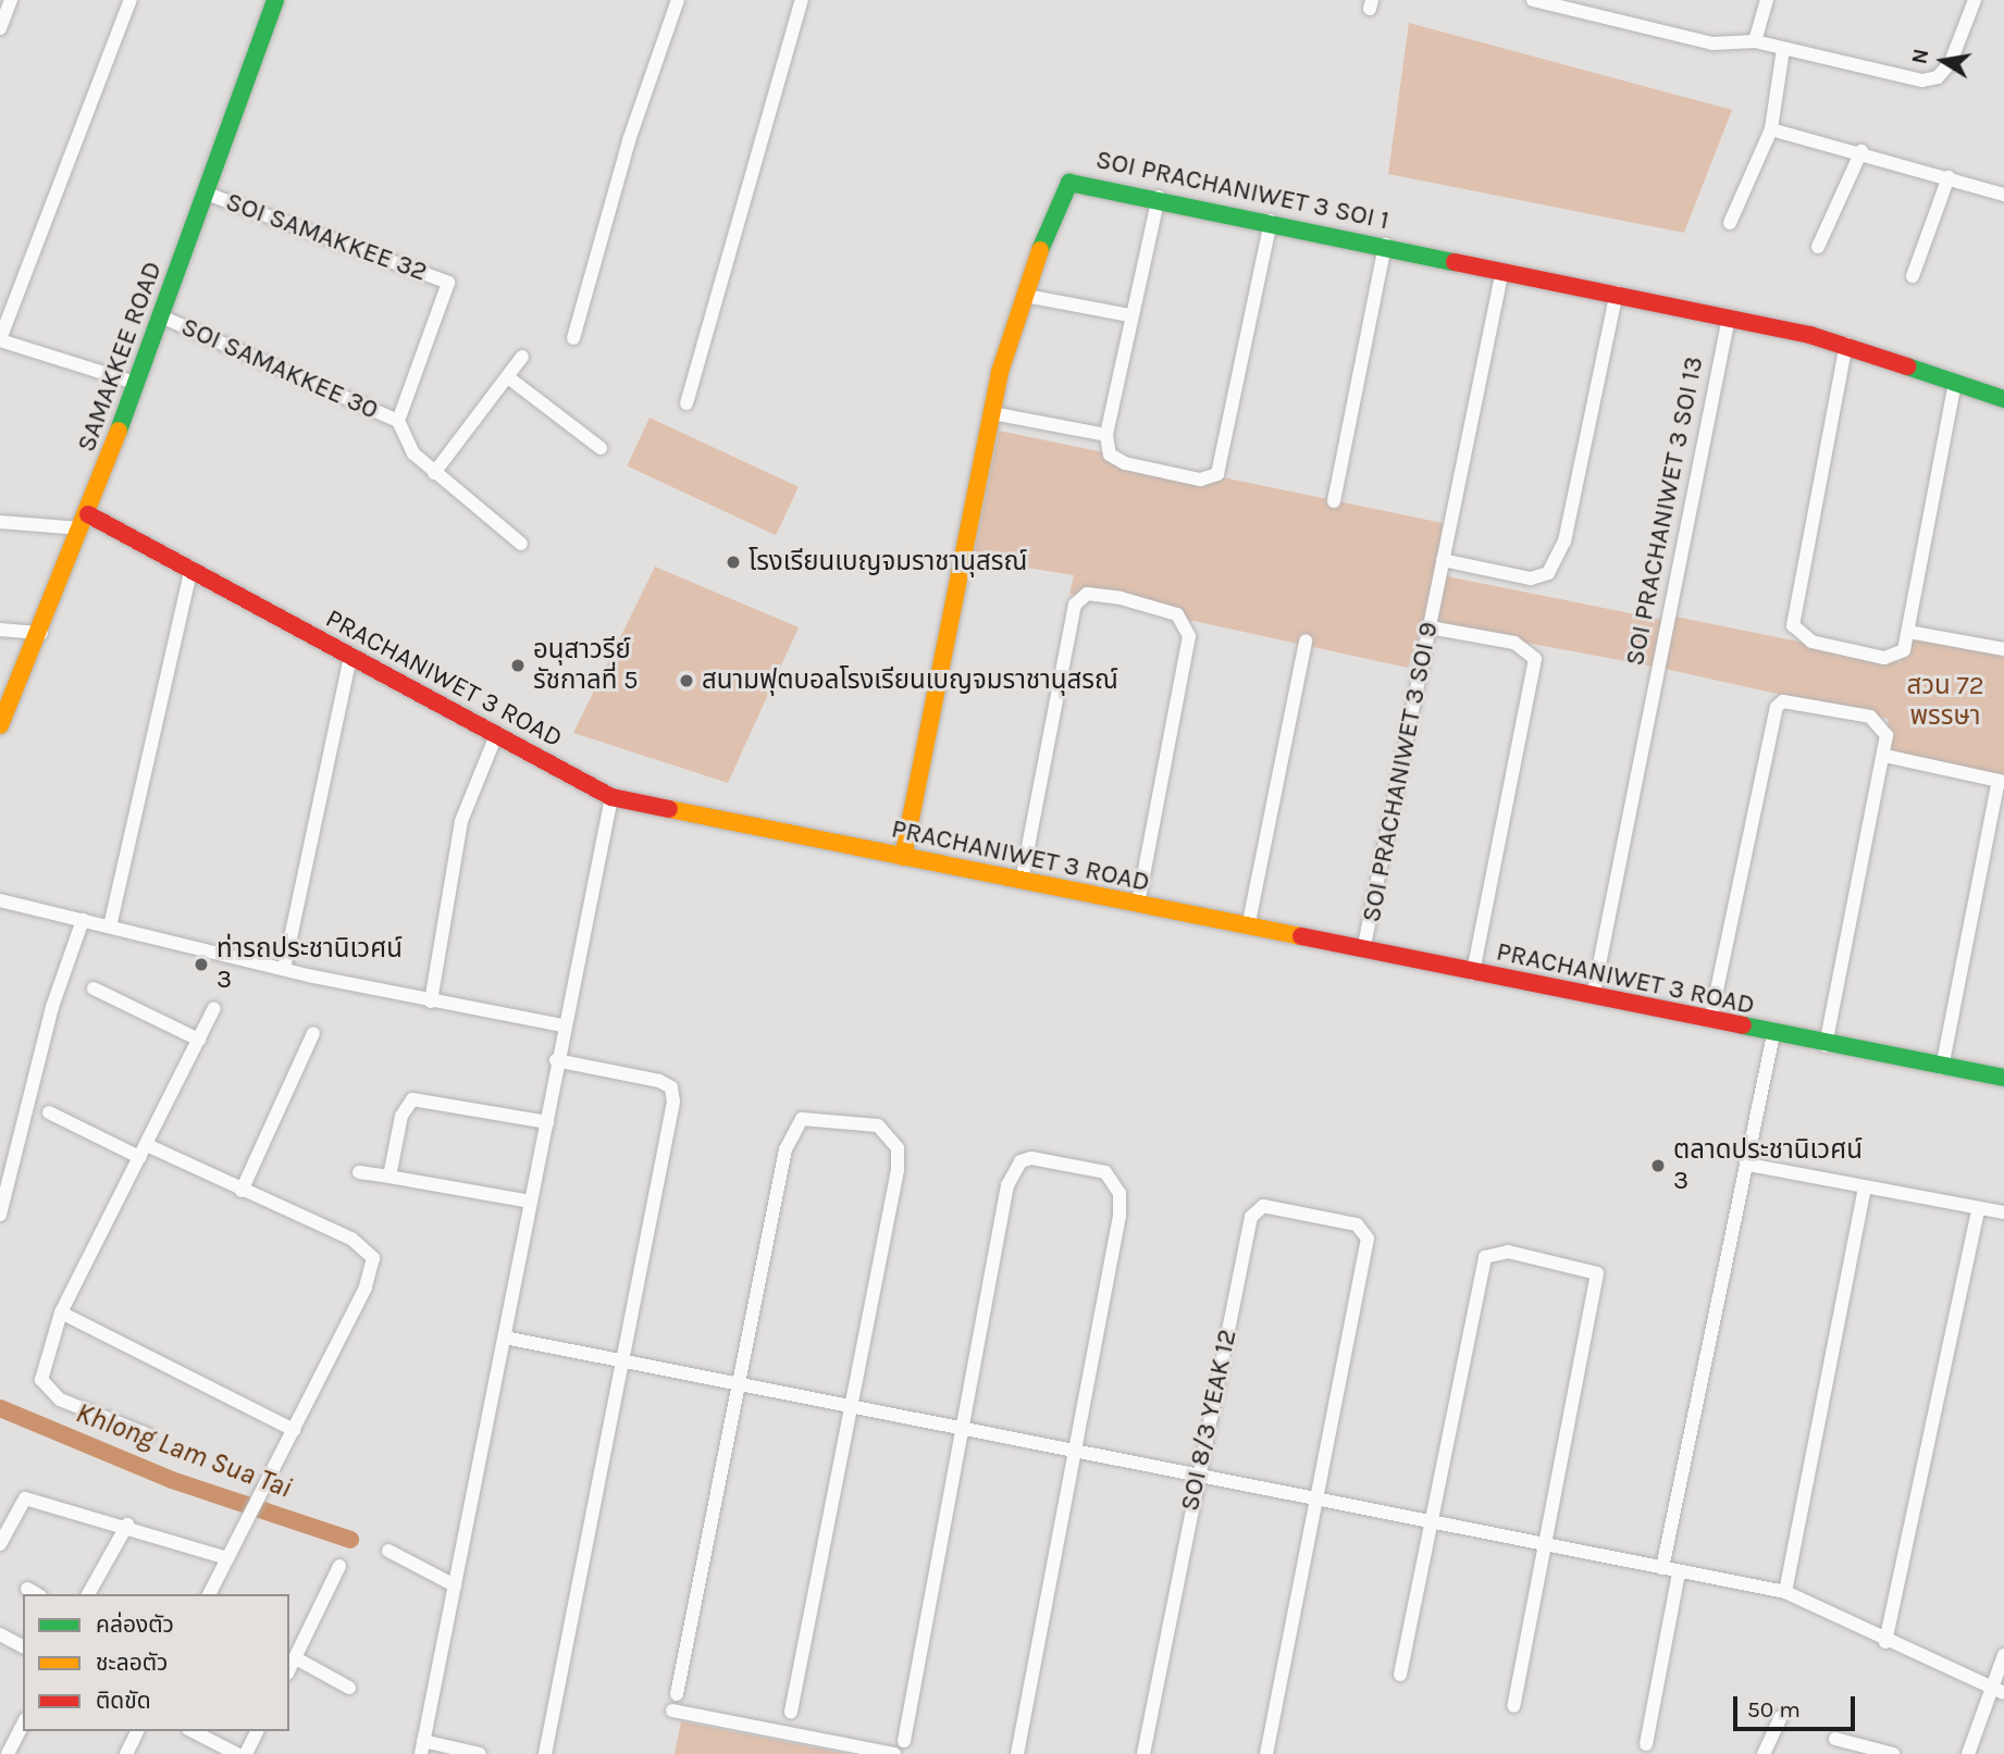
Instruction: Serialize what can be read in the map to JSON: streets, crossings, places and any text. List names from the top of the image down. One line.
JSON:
{"streets":{"street":["SOI PRACHANIWET 3 SOI 1","SOI SAMAKKEE 32","SAMAKKEE ROAD","SOI SAMAKKEE 30","SOI PRACHANIWET 3 SOI 13","PRACHANIWET 3 ROAD","SOI PRACHANIWET 3 SOI 9","SOI 8/3 YEAK 12"]},"crossings":[["SOI PRACHANIWET 3 SOI 1","SOI PRACHANIWET 3 SOI 13"],["SOI PRACHANIWET 3 SOI 1","PRACHANIWET 3 ROAD"],["SOI PRACHANIWET 3 SOI 1","SOI PRACHANIWET 3 SOI 9"],["SOI SAMAKKEE 32","SAMAKKEE ROAD"],["SOI SAMAKKEE 32","SOI SAMAKKEE 30"],["SAMAKKEE ROAD","SOI SAMAKKEE 30"],["SAMAKKEE ROAD","PRACHANIWET 3 ROAD"],["SOI PRACHANIWET 3 SOI 13","PRACHANIWET 3 ROAD"],["PRACHANIWET 3 ROAD","SOI PRACHANIWET 3 SOI 9"]],"water":["Khlong Lam Sua Tai"],"parks":["สวน 72 พรรษา"],"places":["โรงเรียนเบญจมราชานุสรณ์","อนุสาวรีย์ รัชกาลที่ 5","สนามฟุตบอลโรงเรียนเบญจมราชานุสรณ์","ท่ารถประชานิเวศน์ 3","ตลาดประชานิเวศน์ 3"],"legend":["คล่องตัว","ชะลอตัว","ติดขัด"],"scale_bar":"50 m","north":"left"}
